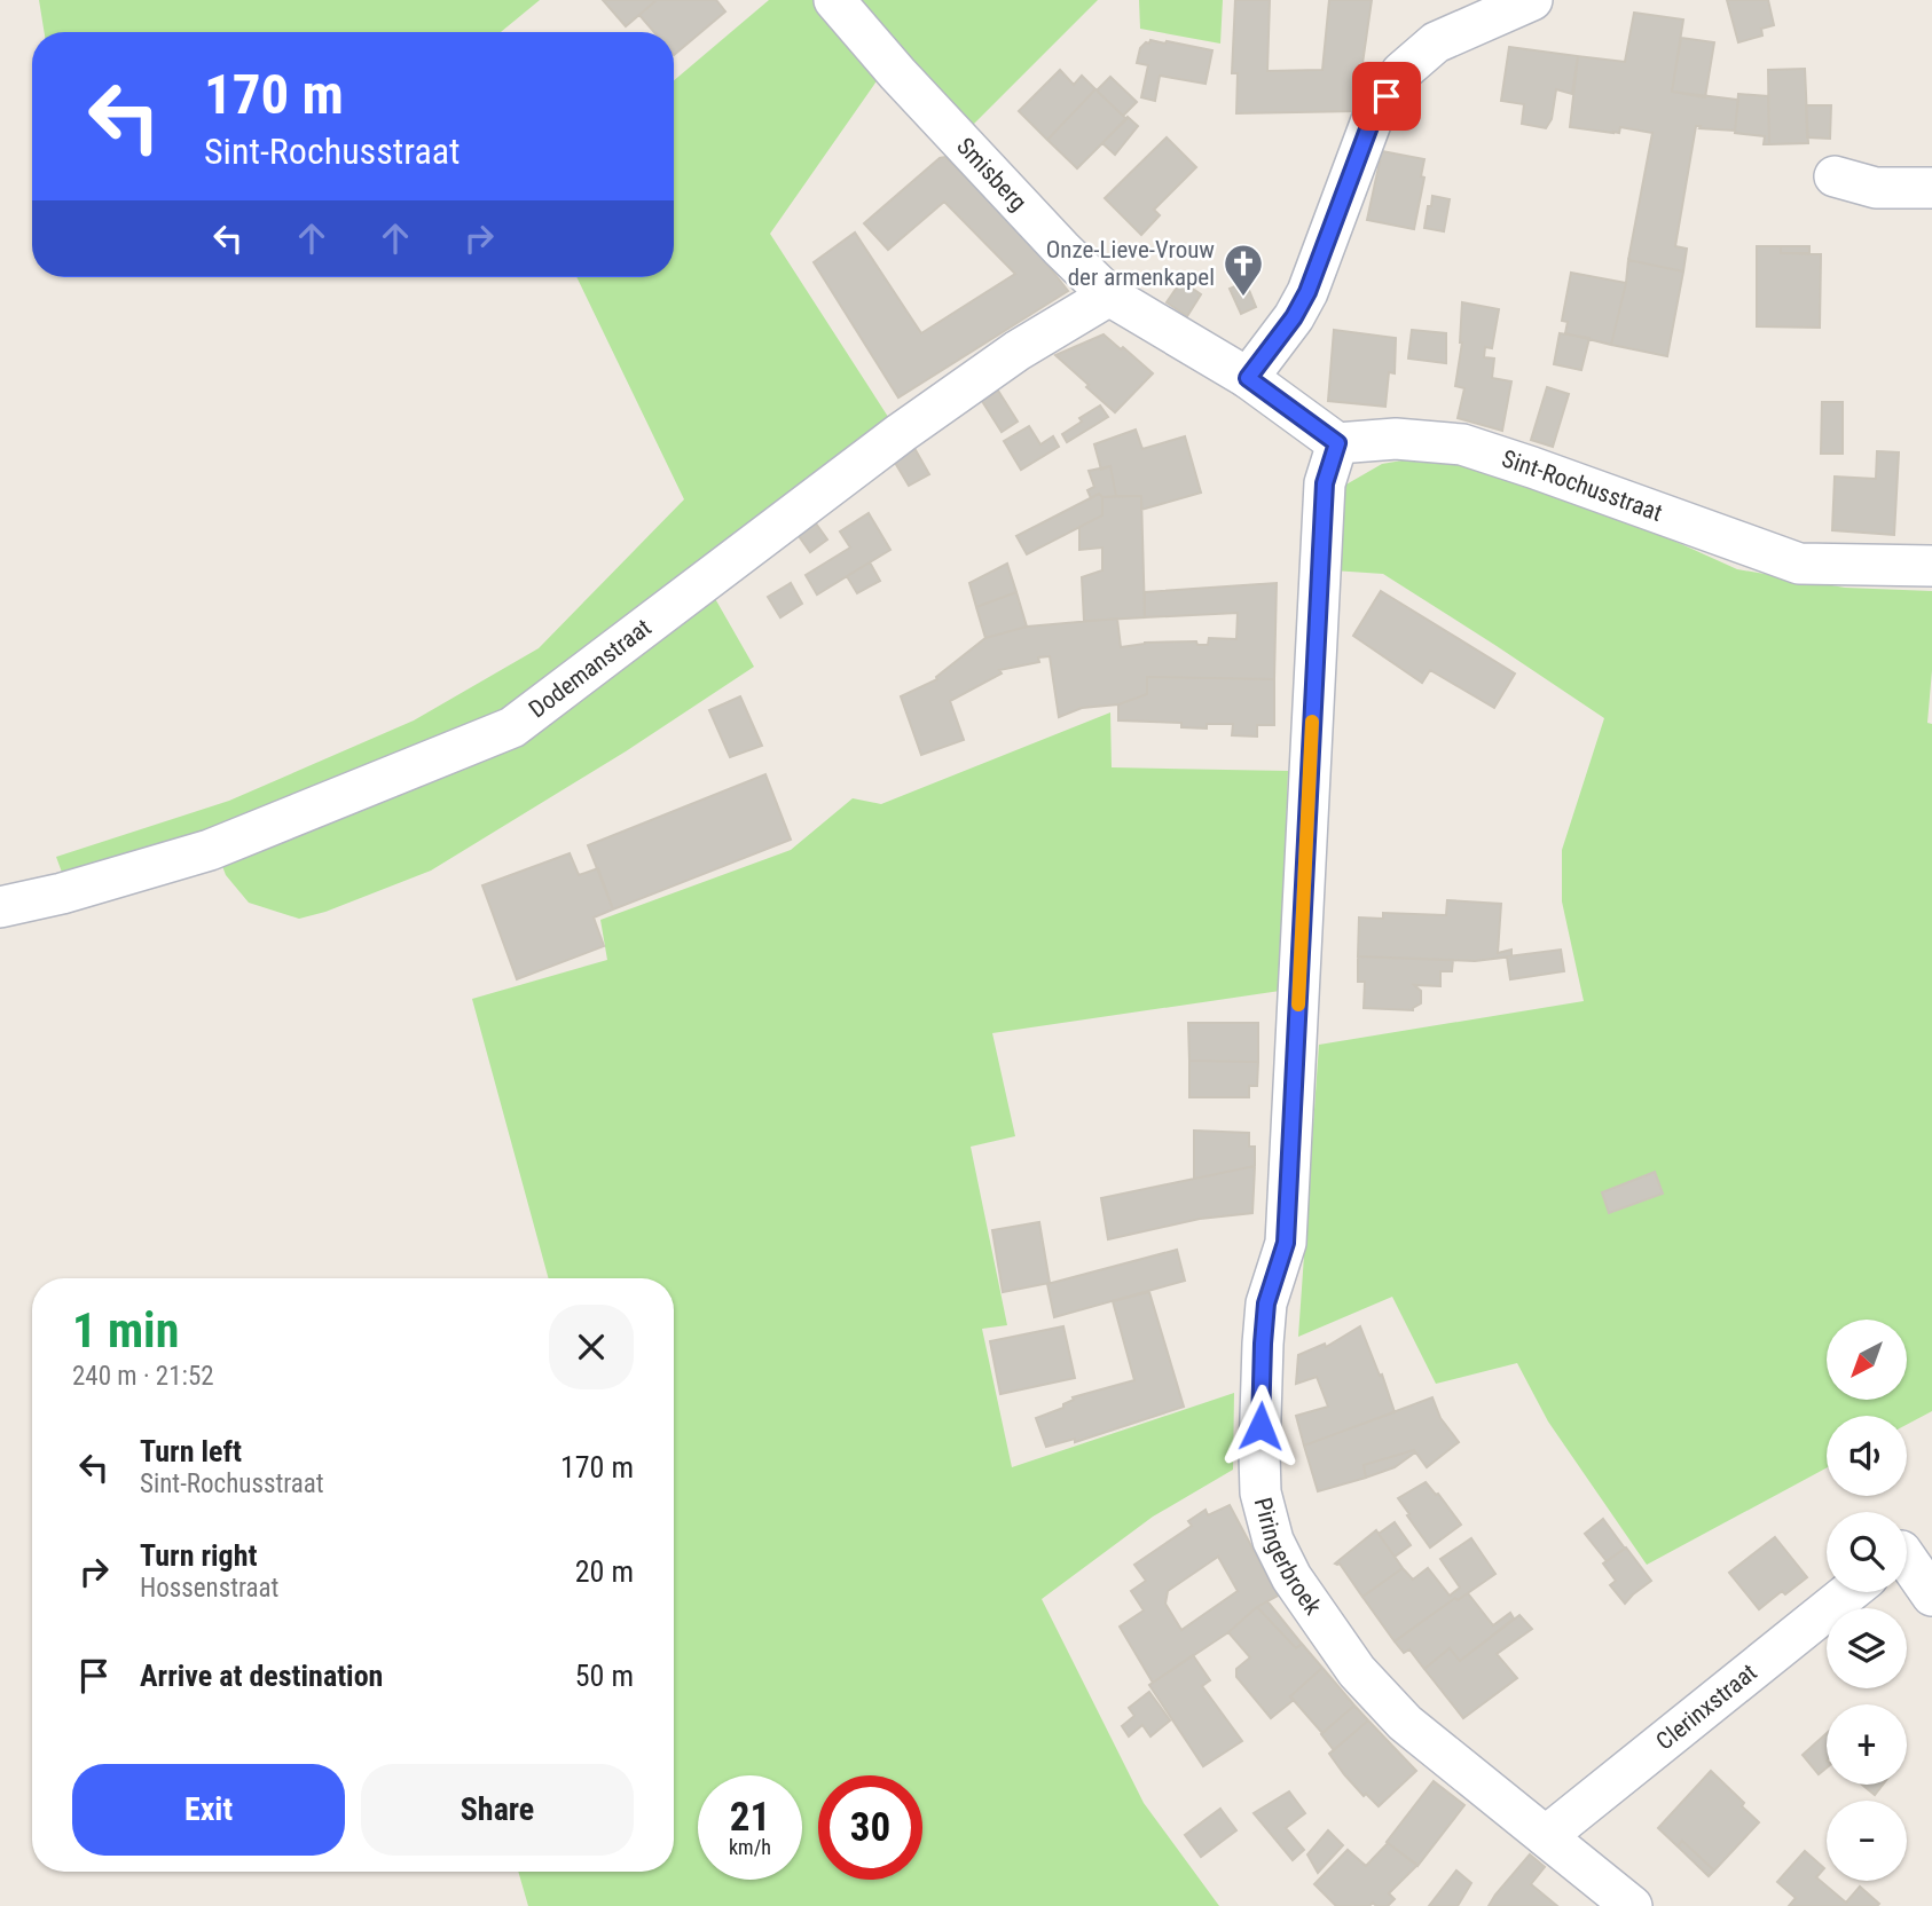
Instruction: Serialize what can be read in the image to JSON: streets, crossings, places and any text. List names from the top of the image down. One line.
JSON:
{"streets":{"street":["Smisberg","Sint-Rochusstraat","Dodemanstraat","Piringerbroek","Clerinxstraat"]},"crossings":[["Smisberg","Dodemanstraat"],["Sint-Rochusstraat","Piringerbroek"],["Piringerbroek","Clerinxstraat"]],"places":{"church":["Onze-Lieve-Vrouw der armenkapel"]},"north":"bottom left","page":{"turn":["170 m","Sint-Rochusstraat"],"heading":["1 min","240 m · 21:52"],"map_buttons":["+","−"],"list":[{"name":"Turn left","note":"Sint-Rochusstraat","value":"170 m"},{"name":"Turn right","note":"Hossenstraat","value":"20 m"},{"name":"Arrive at destination","value":"50 m"}],"buttons":["Exit","Share"],"speed":"21 km/h","limit":"30"}}
